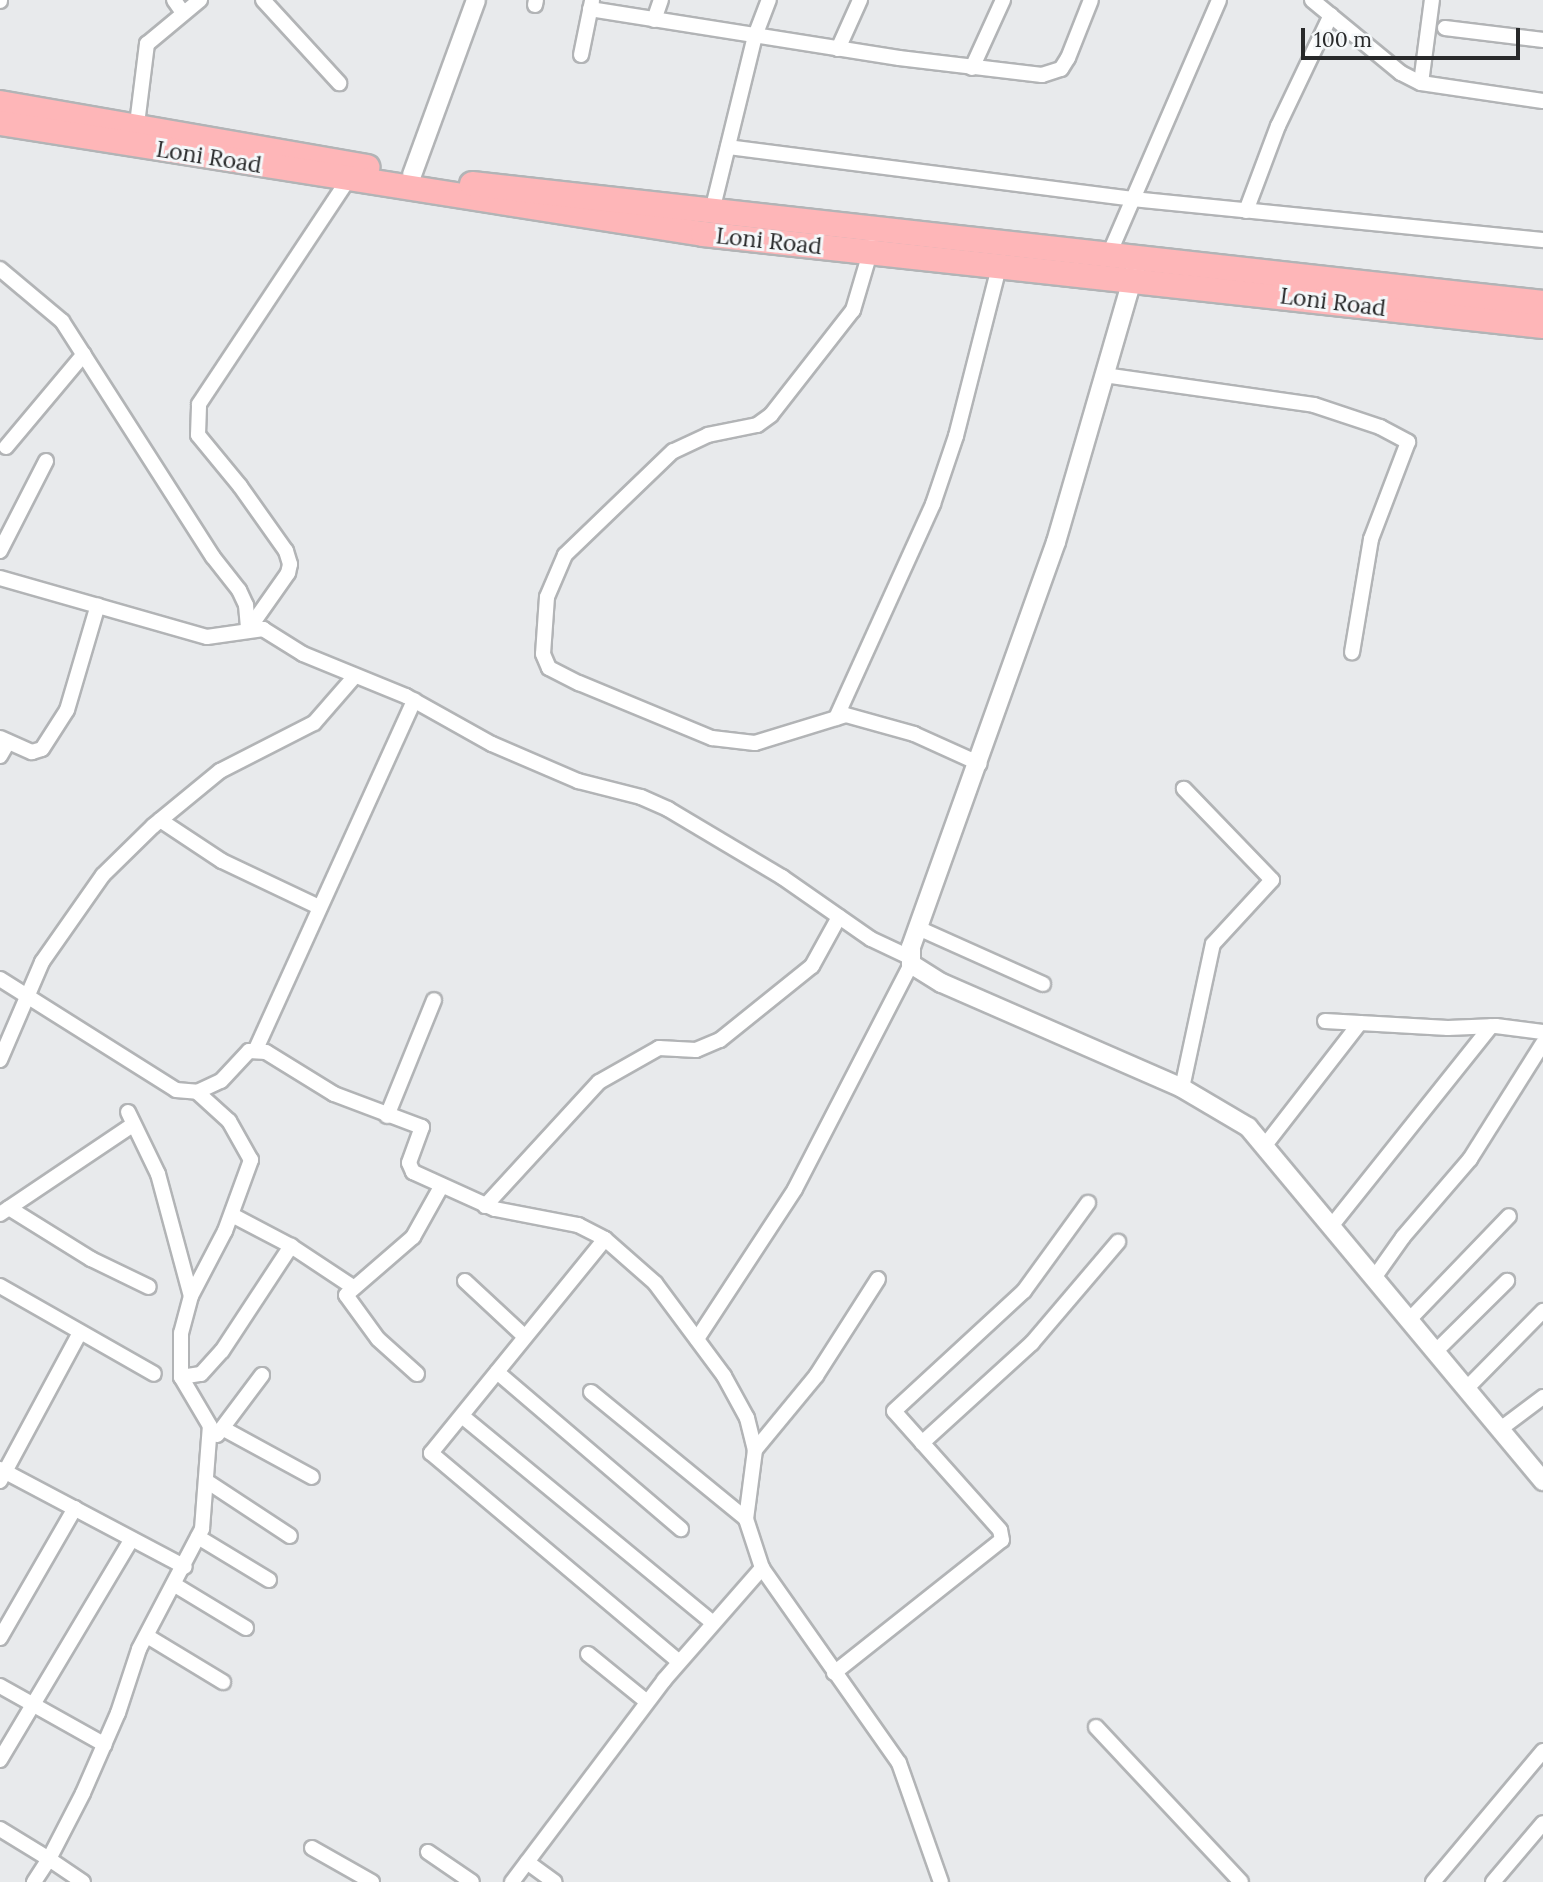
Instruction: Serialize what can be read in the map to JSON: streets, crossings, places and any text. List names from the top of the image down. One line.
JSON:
{"streets":{"highway":["Loni Road"]},"scale_bar":"100 m"}
